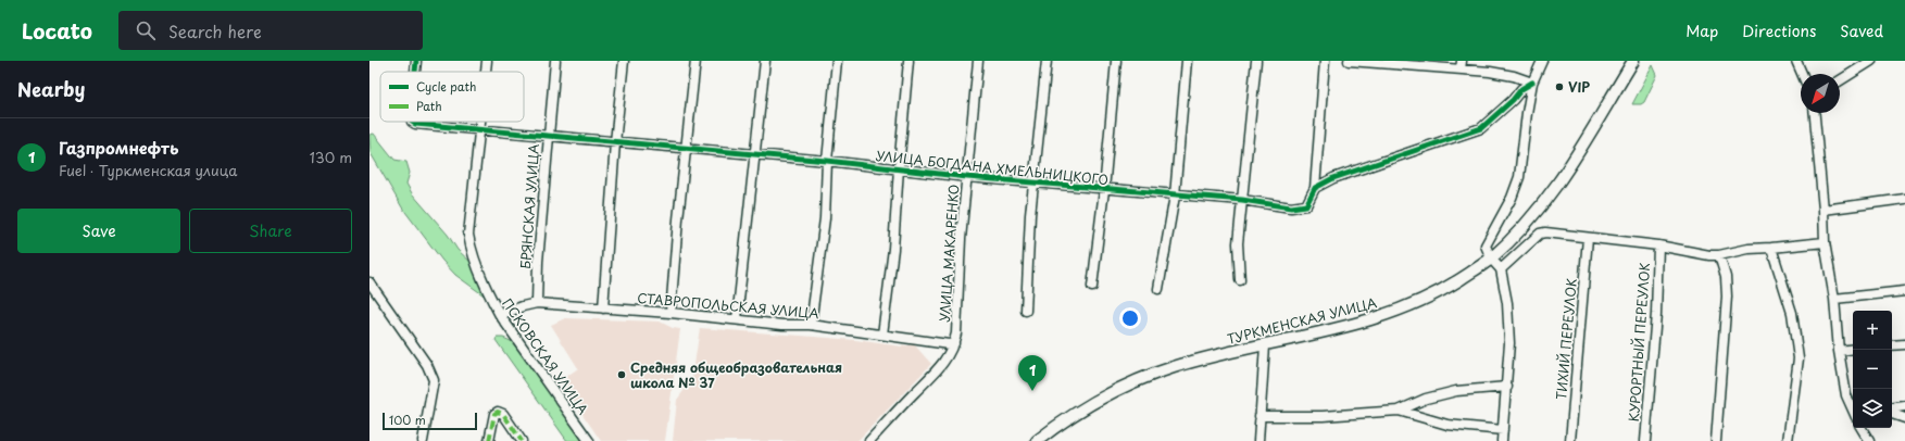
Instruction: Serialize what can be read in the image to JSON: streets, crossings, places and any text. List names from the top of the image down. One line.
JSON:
{"streets":{"main road":["ТУРКМЕНСКАЯ УЛИЦА"],"street":["УЛИЦА БОГДАНА ХМЕЛЬНИЦКОГО","БРЯНСКАЯ УЛИЦА","УЛИЦА МАКАРЕНКО","СТАВРОПОЛЬСКАЯ УЛИЦА","ТИХИЙ ПЕРЕУЛОК","КУРОРТНЫЙ ПЕРЕУЛОК","ПСКОВСКАЯ УЛИЦА"]},"crossings":[["УЛИЦА БОГДАНА ХМЕЛЬНИЦКОГО","БРЯНСКАЯ УЛИЦА"],["УЛИЦА БОГДАНА ХМЕЛЬНИЦКОГО","УЛИЦА МАКАРЕНКО"],["УЛИЦА БОГДАНА ХМЕЛЬНИЦКОГО","ПСКОВСКАЯ УЛИЦА"],["БРЯНСКАЯ УЛИЦА","СТАВРОПОЛЬСКАЯ УЛИЦА"],["УЛИЦА МАКАРЕНКО","СТАВРОПОЛЬСКАЯ УЛИЦА"],["СТАВРОПОЛЬСКАЯ УЛИЦА","ПСКОВСКАЯ УЛИЦА"]],"places":["VIP","Средняя общеобразовательная школа № 37"],"legend":["Cycle path","Path"],"scale_bar":"100 m","north":"bottom left","page":{"header":"Locato","search":"Search here","nav":["Map","Directions","Saved"],"heading":"Nearby","list":[{"mark":"1","name":"Газпромнефть","note":"Fuel · Туркменская улица","value":"130 m"}],"buttons":["Save","Share"],"map_buttons":["+","−"],"pins":"1","scale":"100 m"}}
